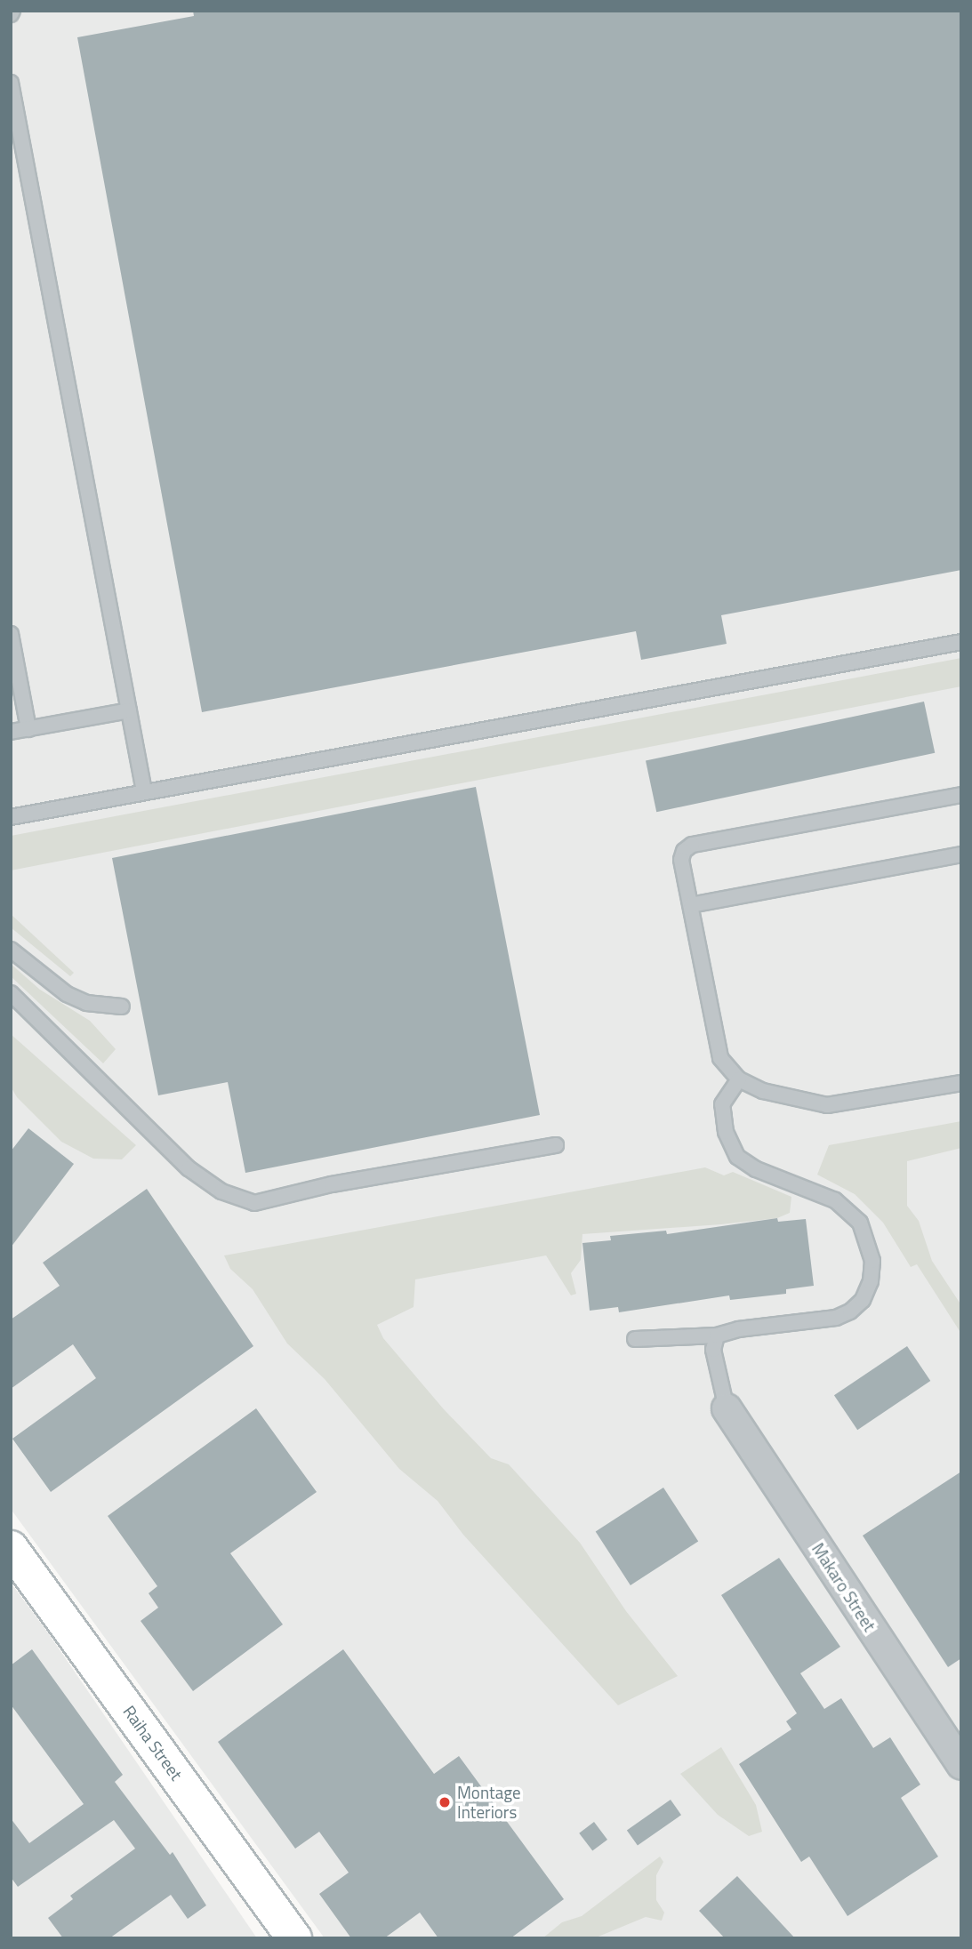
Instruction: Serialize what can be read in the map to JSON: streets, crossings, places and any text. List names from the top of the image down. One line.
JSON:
{"streets":{"main road":["Raiha Street"],"street":["Makaro Street"]},"places":["Montage Interiors"]}
